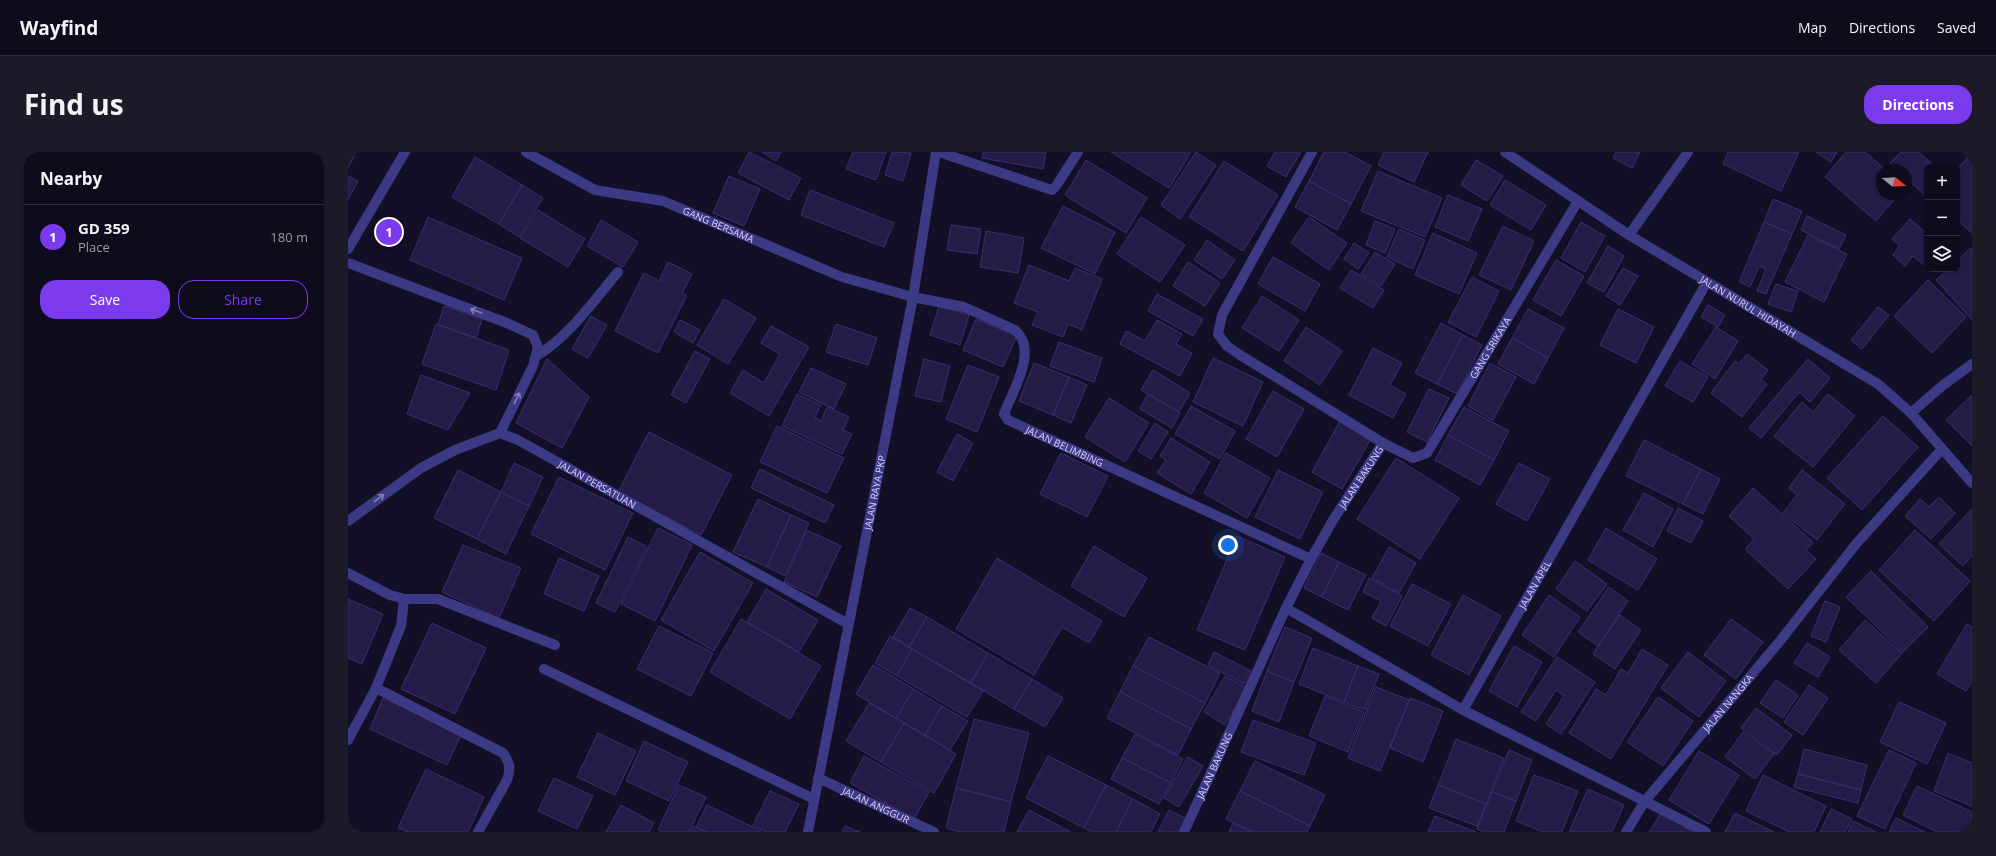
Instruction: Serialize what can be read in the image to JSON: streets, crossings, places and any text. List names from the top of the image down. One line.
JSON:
{"streets":{"street":["GANG BERSAMA","JALAN NURUL HIDAYAH","GANG SRIKAYA","JALAN BELIMBING","JALAN BAKUNG","JALAN PERSATUAN","JALAN RAYA PKP","JALAN APEL","JALAN NANGKA","JALAN ANGGUR"]},"crossings":[["GANG BERSAMA","JALAN BELIMBING"],["GANG BERSAMA","JALAN RAYA PKP"],["JALAN NURUL HIDAYAH","GANG SRIKAYA"],["JALAN NURUL HIDAYAH","JALAN APEL"],["JALAN NURUL HIDAYAH","JALAN NANGKA"],["GANG SRIKAYA","JALAN BAKUNG"],["JALAN BELIMBING","JALAN BAKUNG"],["JALAN BELIMBING","JALAN RAYA PKP"],["JALAN PERSATUAN","JALAN RAYA PKP"],["JALAN RAYA PKP","JALAN ANGGUR"]],"north":"right","page":{"header":"Wayfind","nav":["Map","Directions","Saved"],"title":"Find us","buttons":["Directions",["Save","Share"]],"heading":"Nearby","map_buttons":["+","−"],"list":[{"mark":"1","name":"GD 359","note":"Place","value":"180 m"}],"pins":"1"}}
